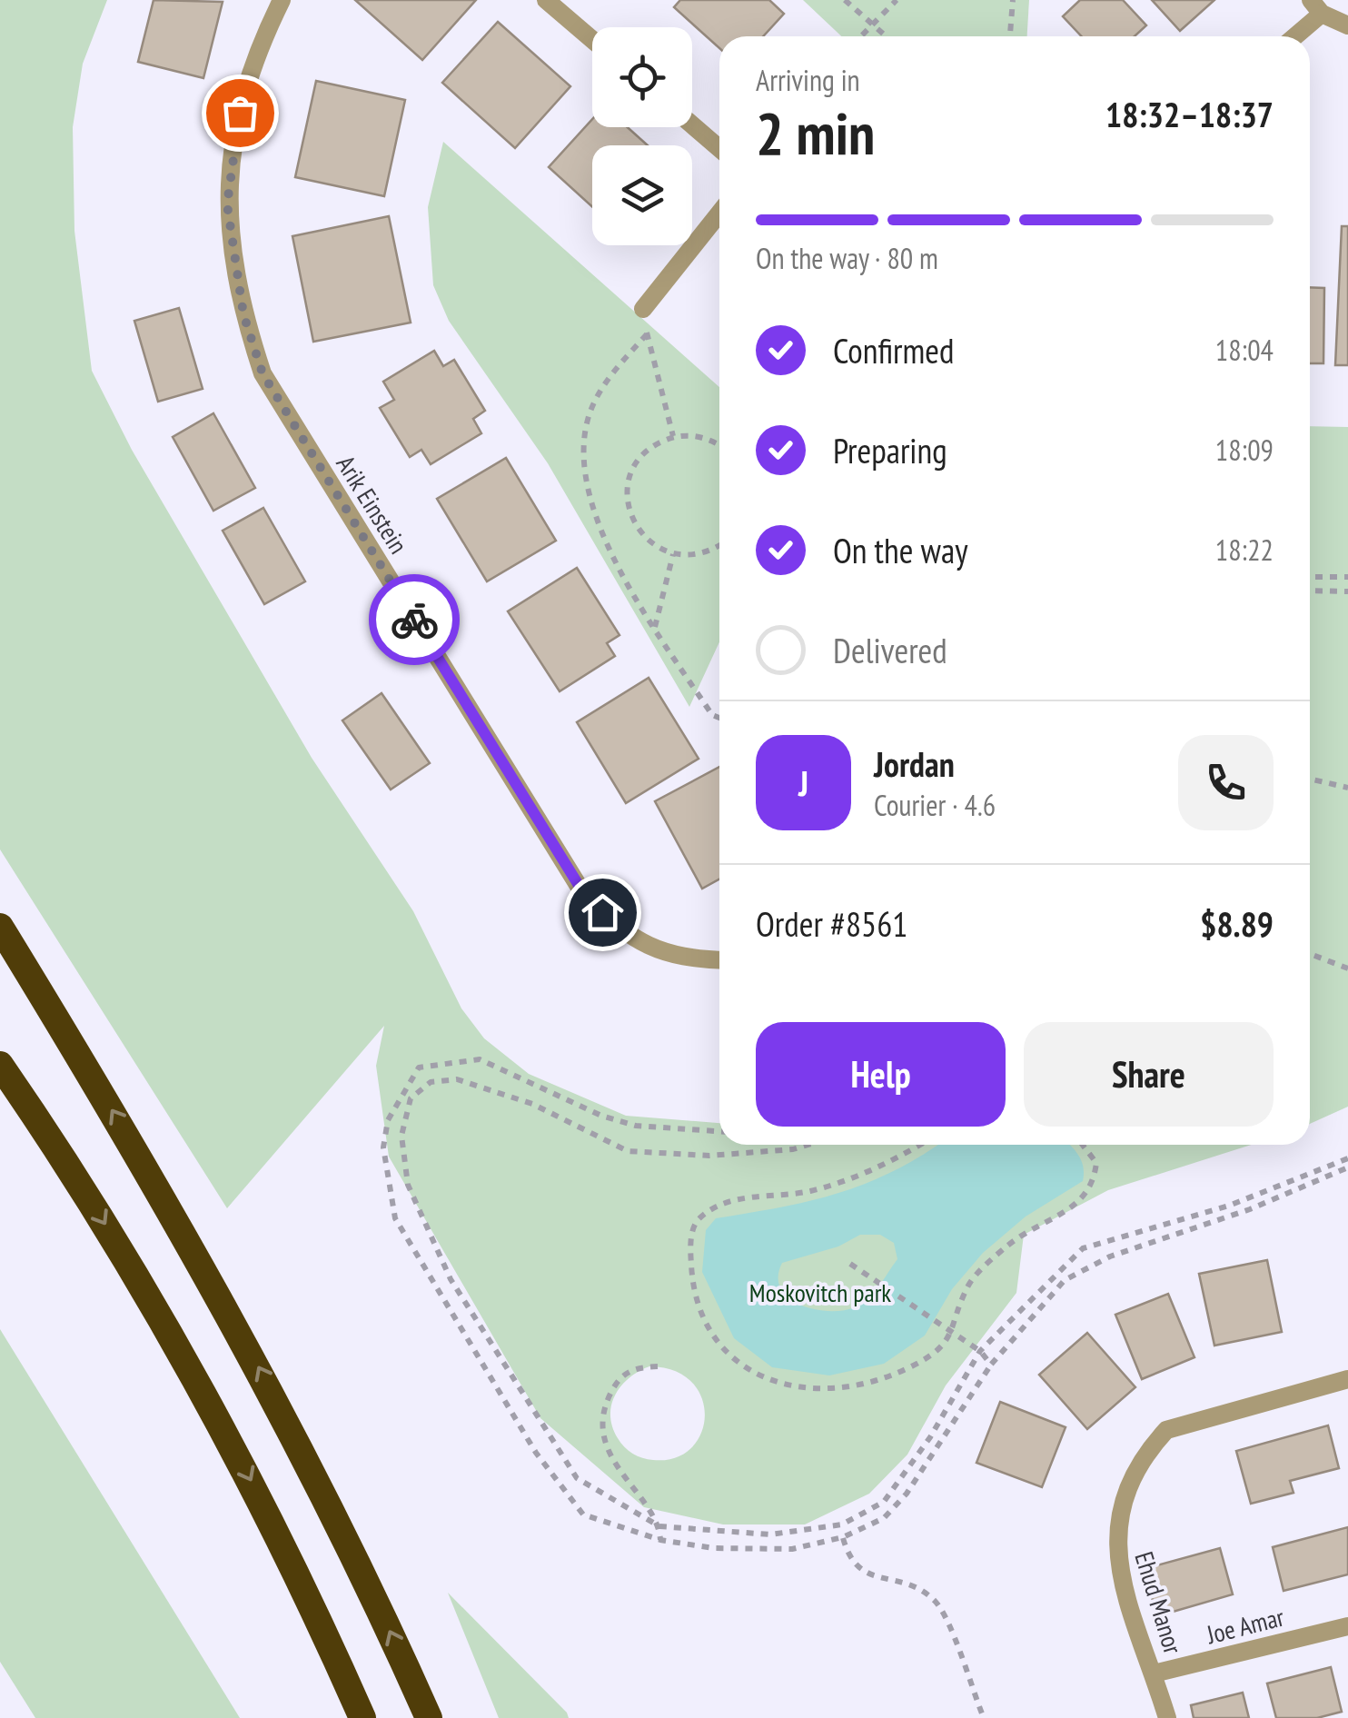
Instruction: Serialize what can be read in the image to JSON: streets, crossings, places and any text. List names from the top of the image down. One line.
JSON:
{"streets":{"street":["Arik Einstein","Ehud Manor","Joe Amar"]},"crossings":[["Ehud Manor","Joe Amar"]],"parks":["Moskovitch park"],"page":{"heading":["2 min","Arriving in","18:32–18:37"],"panel":["Jordan","Courier · 4.6","Order #8561","$8.89"],"bar":"On the way · 80 m","list":[["Confirmed","18:04"],["Preparing","18:09"],["On the way","18:22"],"Delivered"],"round":"J","buttons":["Help","Share"]}}
